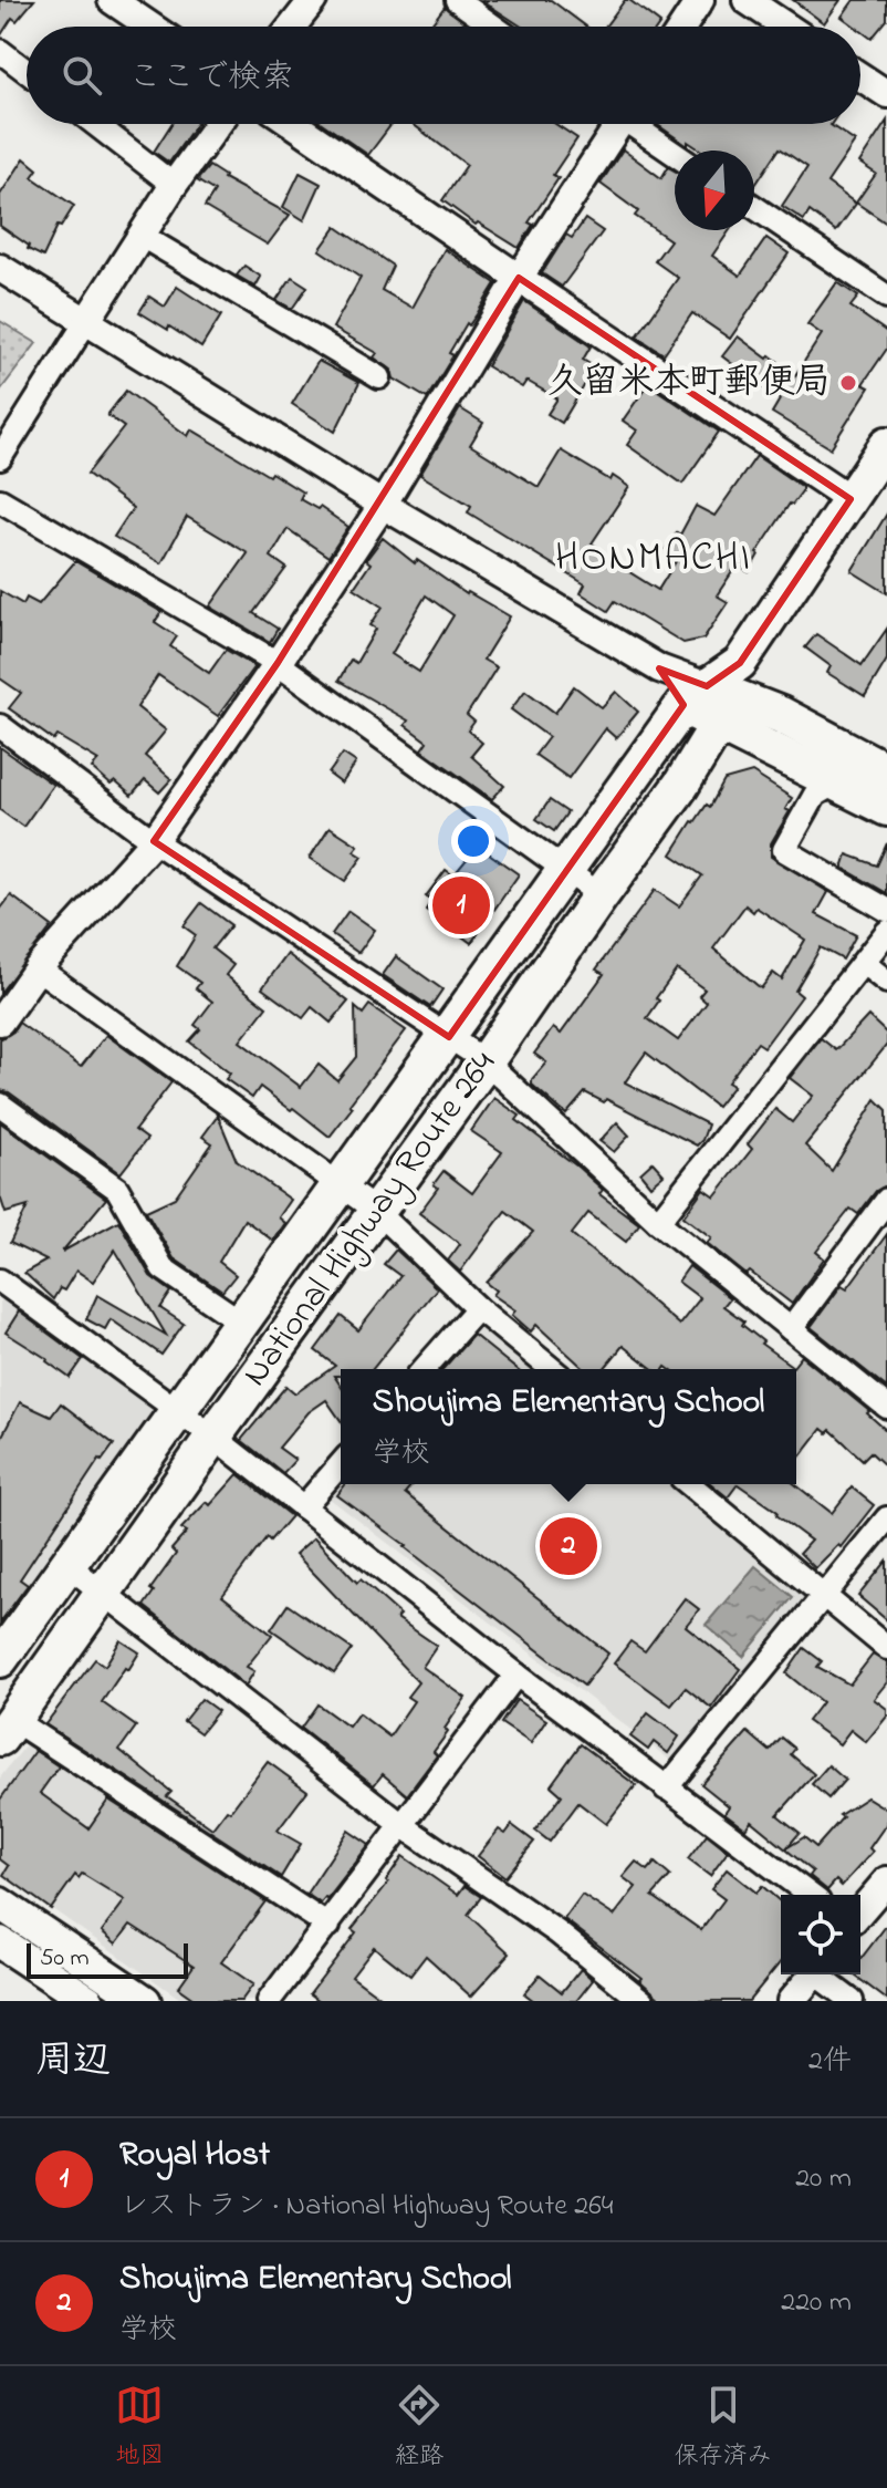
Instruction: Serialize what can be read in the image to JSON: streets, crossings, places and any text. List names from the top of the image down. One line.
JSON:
{"streets":{"highway":["National Highway Route 264"]},"districts":["HONMACHI"],"places":["久留米本町郵便局"],"scale_bar":"50 m","north":"bottom","page":{"search":"ここで検索","pins":["1","2"],"popup":["Shoujima Elementary School","学校"],"scale":"50 m","heading":["周辺","2件"],"list":[{"mark":"1","name":"Royal Host","note":"レストラン · National Highway Route 264","value":"20 m"},{"mark":"2","name":"Shoujima Elementary School","note":"学校","value":"220 m"}],"nav":["地図","経路","保存済み"]}}
